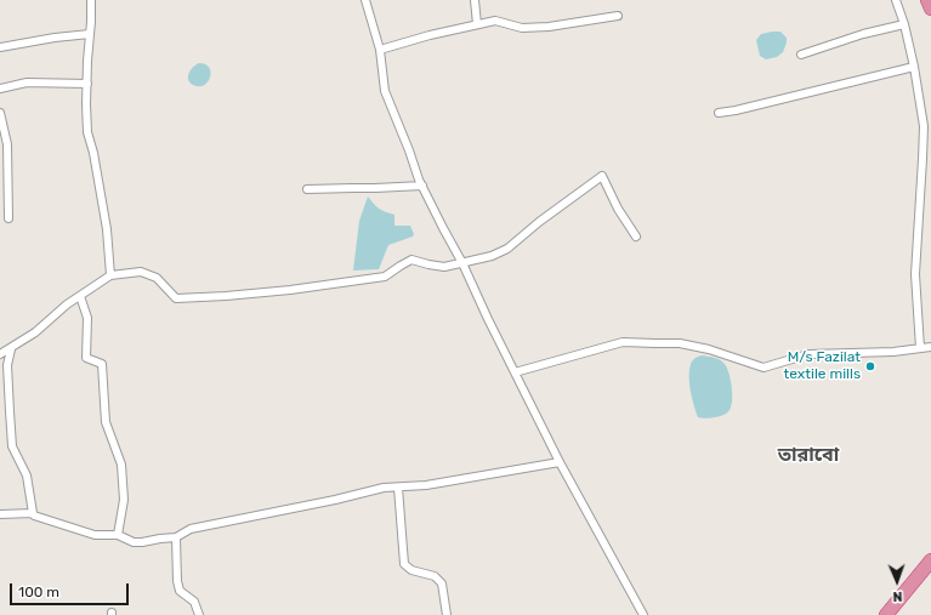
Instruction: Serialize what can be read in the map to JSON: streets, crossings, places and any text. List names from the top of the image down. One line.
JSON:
{"districts":["তারাবো"],"places":["M/s Fazilat textile mills"],"scale_bar":"100 m","north":"bottom"}
